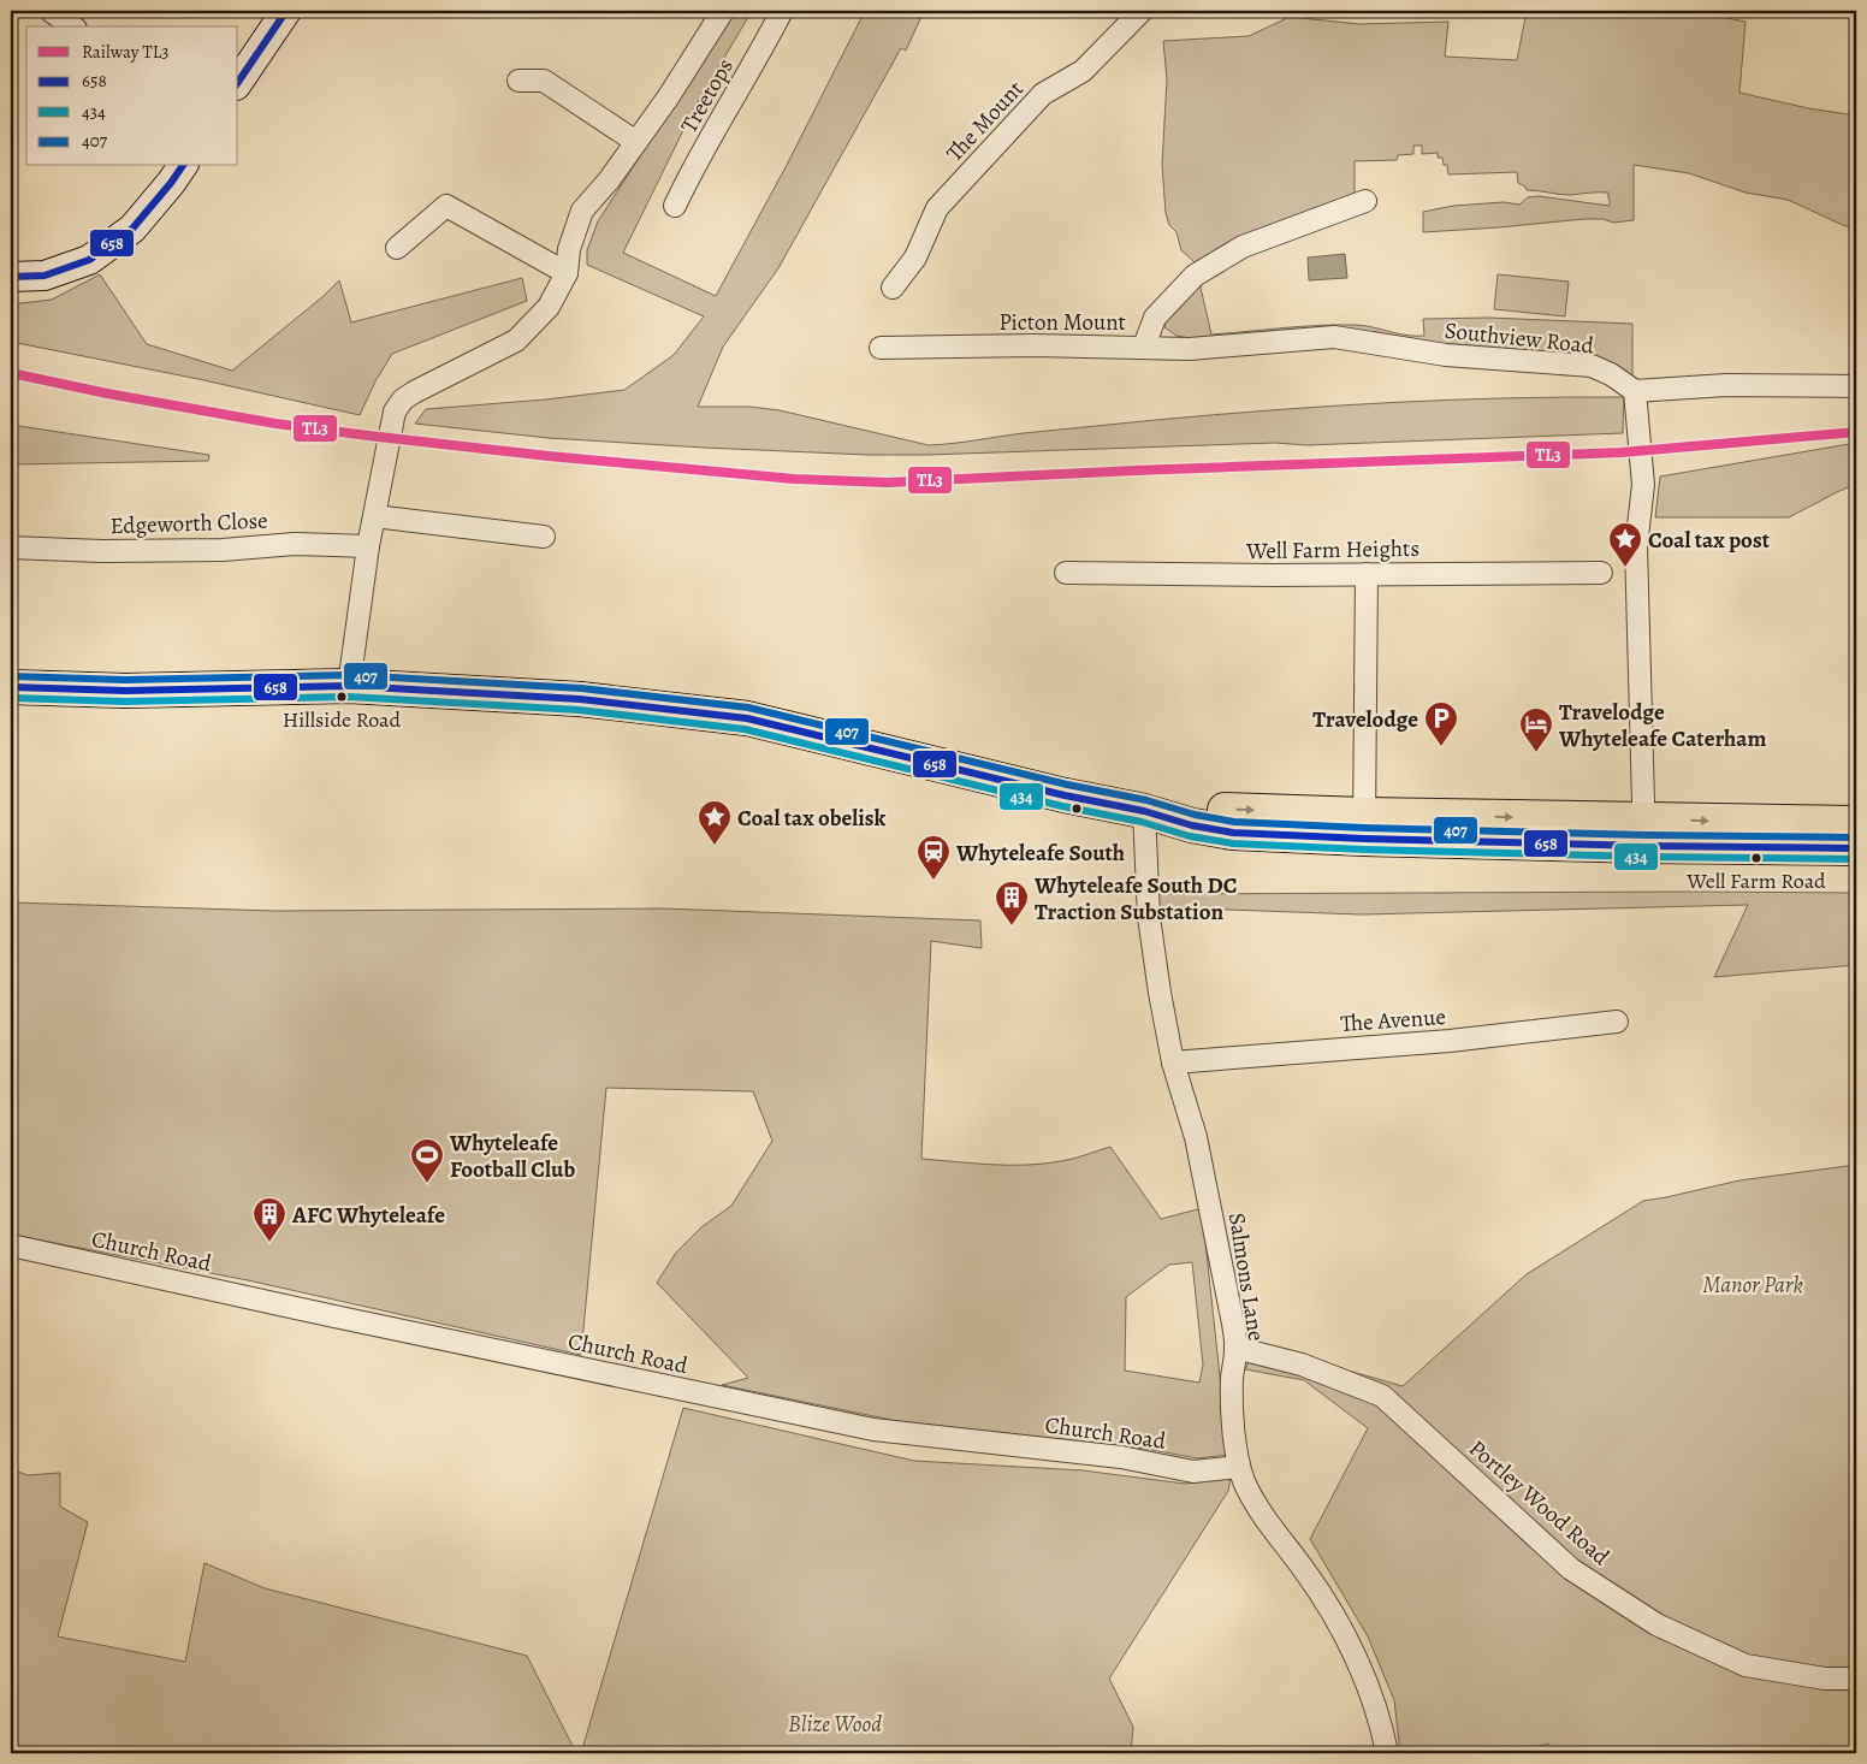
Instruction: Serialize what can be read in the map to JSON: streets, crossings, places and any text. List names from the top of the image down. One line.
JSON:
{"streets":{"street":["Treetops","The Mount","Picton Mount","Southview Road","Edgeworth Close","Well Farm Heights","The Avenue","Church Road","Salmons Lane","Portley Wood Road"]},"crossings":[["Picton Mount","Southview Road"],["The Avenue","Salmons Lane"],["Church Road","Salmons Lane"],["Salmons Lane","Portley Wood Road"]],"parks":["Manor Park","Blize Wood"],"places":{"place":["Coal tax post","Coal tax obelisk"],"other":["Hillside Road","Well Farm Road"],"parking":["Travelodge"],"hotel":["Travelodge Whyteleafe Caterham"],"station":["Whyteleafe South"],"building":["Whyteleafe South DC Traction Substation","AFC Whyteleafe"],"sports":["Whyteleafe Football Club"]},"lines":["transit line 658","rail line TL3","transit line 407","transit line 434"],"legend":["Railway TL3","658","434","407"]}
